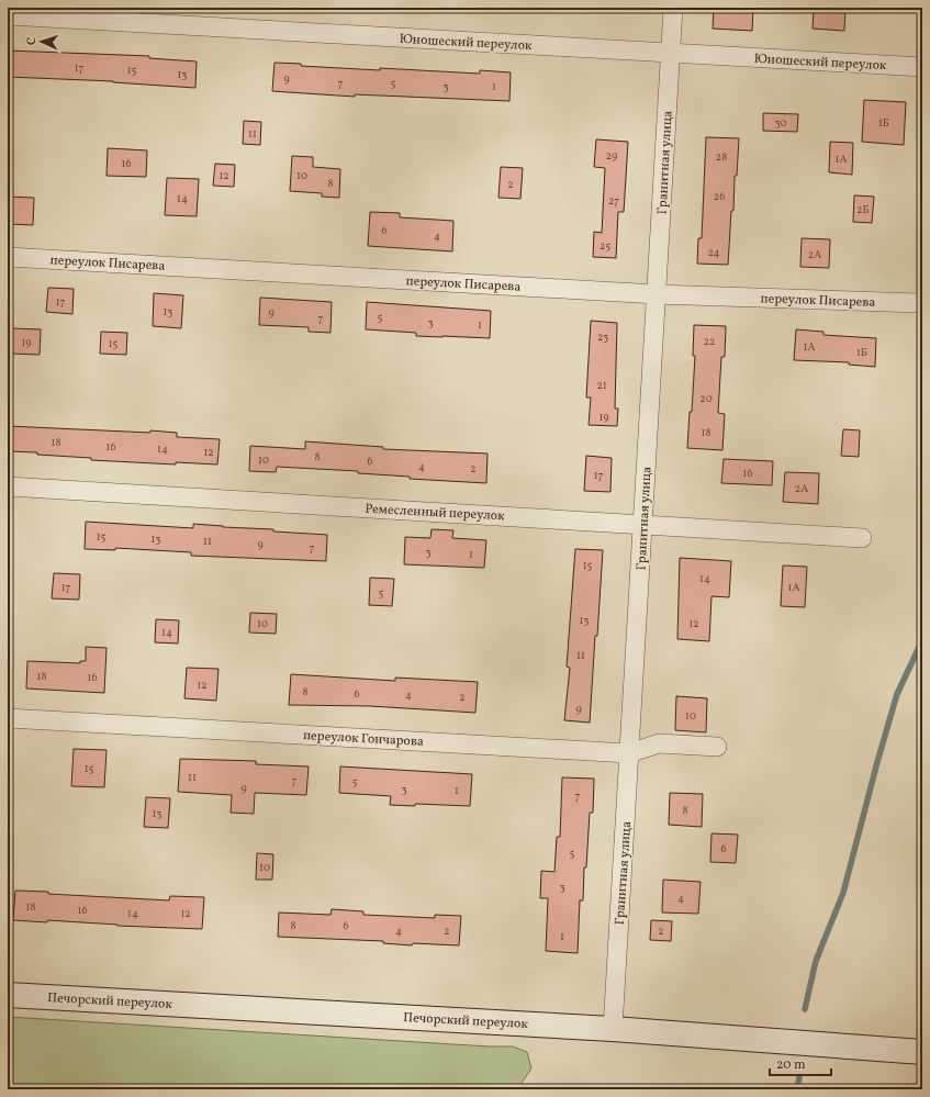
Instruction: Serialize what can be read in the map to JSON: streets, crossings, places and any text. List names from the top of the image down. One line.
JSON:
{"streets":{"street":["Юношеский переулок","Гранитная улица","переулок Писарева","Ремесленный переулок","переулок Гончарова","Печорский переулок"]},"crossings":[["Юношеский переулок","Гранитная улица"],["Гранитная улица","переулок Писарева"],["Гранитная улица","Ремесленный переулок"],["Гранитная улица","переулок Гончарова"],["Гранитная улица","Печорский переулок"]],"house_numbers":["17","15","13","9","7","5","3","1","30","1Б","11","29","28","1А","16","12","10","8","2","26","14","27","2Б","6","4","25","24","2А","17","13","9","5","7","3","1","23","22","19","15","1А","1Б","21","20","19","18","18","16","14","12","8","10","6","4","2","16","17","2А","15","13","11","9","7","3","1","15","14","17","1А","5","13","10","12","14","11","18","16","12","8","6","4","2","9","10","15","11","7","5","9","3","1","7","8","13","6","5","10","3","4","18","16","14","12","8","6","4","2","2","1"],"scale_bar":"20 m","north":"left"}
